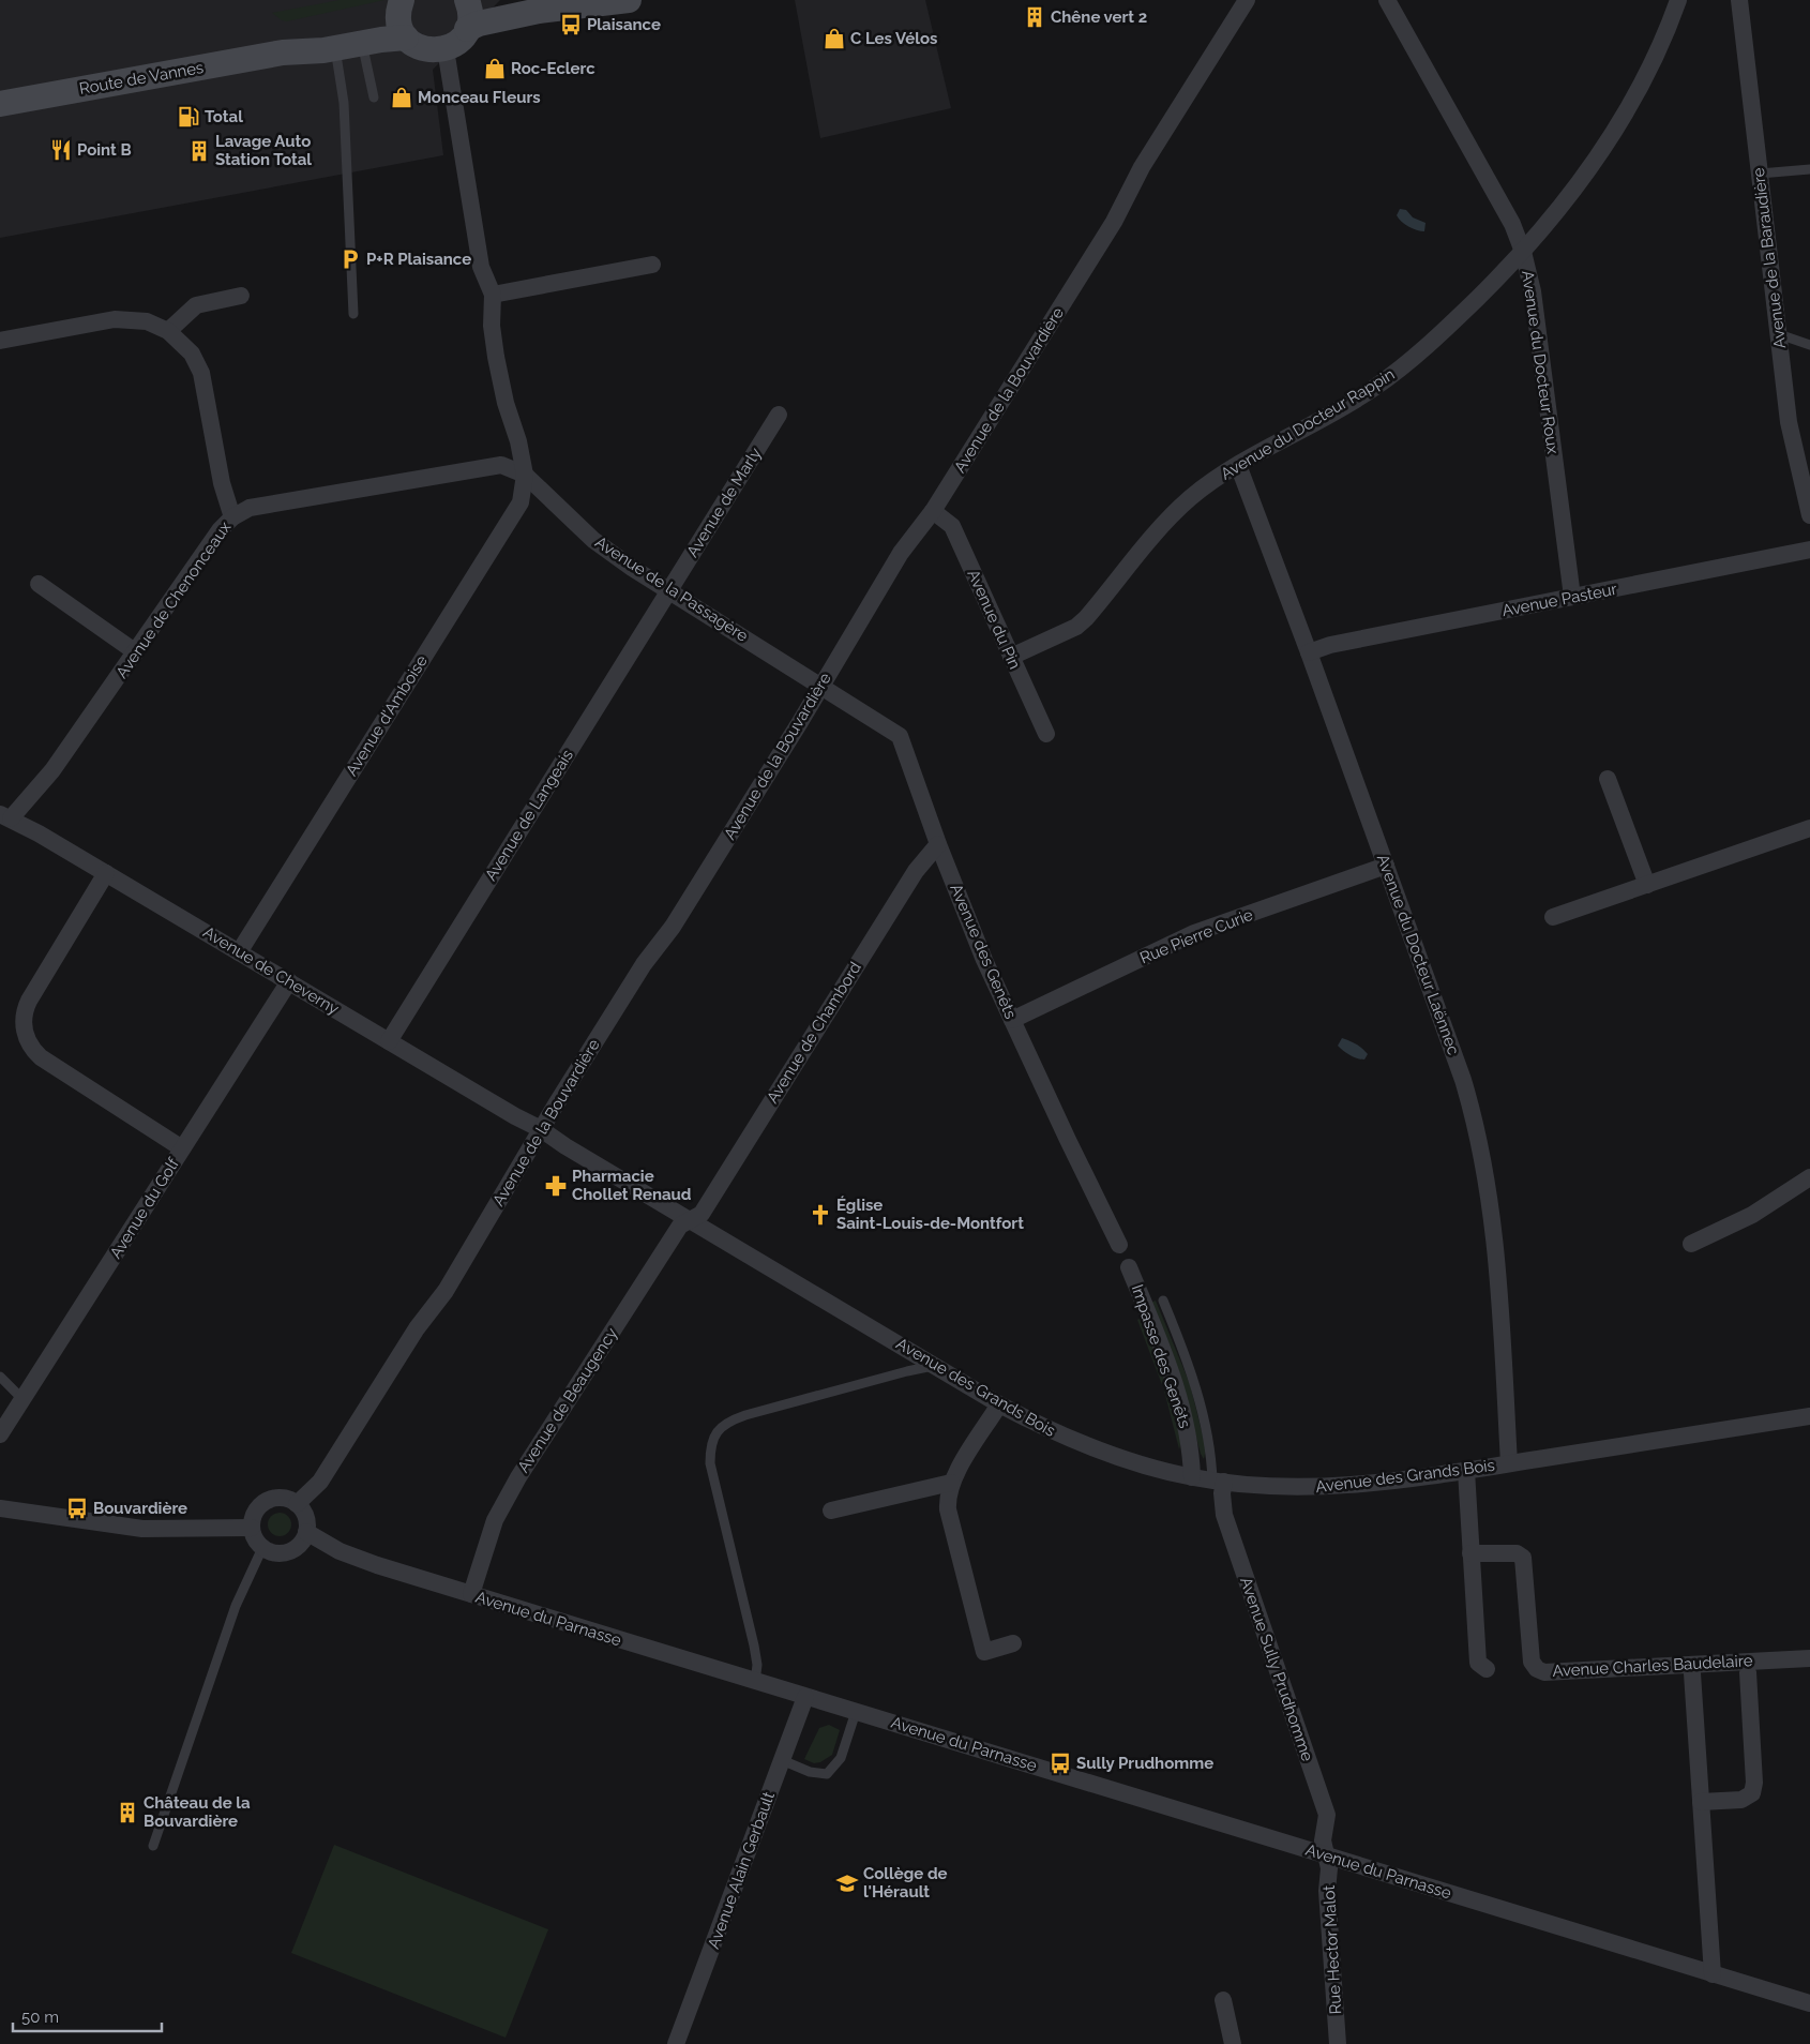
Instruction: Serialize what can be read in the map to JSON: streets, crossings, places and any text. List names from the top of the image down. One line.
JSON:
{"streets":{"main road":["Route de Vannes"],"street":["Avenue de la Baraudière","Avenue du Docteur Roux","Avenue de la Bouvardière","Avenue du Docteur Rappin","Avenue de Marly","Avenue de la Passagère","Avenue de Chenonceaux","Avenue Pasteur","Avenue du Pin","Avenue d'Amboise","Avenue de Langeais","Rue Pierre Curie","Avenue des Genêts","Avenue du Docteur Laënnec","Avenue de Cheverny","Avenue de Chambord","Avenue du Golf","Impasse des Genêts","Avenue des Grands Bois","Avenue de Beaugency","Avenue du Parnasse","Avenue Charles Baudelaire","Avenue Sully Prudhomme","Avenue Alain Gerbault","Rue Hector Malot"]},"crossings":[["Avenue du Docteur Roux","Avenue du Docteur Rappin"],["Avenue du Docteur Roux","Avenue Pasteur"],["Avenue de la Bouvardière","Avenue de la Passagère"],["Avenue de la Bouvardière","Avenue du Pin"],["Avenue de la Bouvardière","Avenue des Genêts"],["Avenue de la Bouvardière","Avenue de Cheverny"],["Avenue de la Bouvardière","Avenue des Grands Bois"],["Avenue de la Bouvardière","Avenue du Parnasse"],["Avenue du Docteur Rappin","Avenue du Pin"],["Avenue du Docteur Rappin","Avenue du Docteur Laënnec"],["Avenue de Marly","Avenue de la Passagère"],["Avenue de Marly","Avenue de Langeais"],["Avenue de la Passagère","Avenue de Chenonceaux"],["Avenue de la Passagère","Avenue d'Amboise"],["Avenue de la Passagère","Avenue de Langeais"],["Avenue de la Passagère","Avenue des Genêts"],["Avenue de Chenonceaux","Avenue d'Amboise"],["Avenue de Chenonceaux","Avenue de Cheverny"],["Avenue Pasteur","Avenue du Docteur Laënnec"],["Avenue d'Amboise","Avenue de Cheverny"],["Avenue de Langeais","Avenue de Cheverny"],["Rue Pierre Curie","Avenue des Genêts"],["Rue Pierre Curie","Avenue du Docteur Laënnec"],["Avenue des Genêts","Avenue de Chambord"],["Avenue du Docteur Laënnec","Avenue des Grands Bois"],["Avenue de Cheverny","Avenue du Golf"],["Avenue de Cheverny","Avenue des Grands Bois"],["Avenue de Chambord","Avenue des Grands Bois"],["Avenue de Chambord","Avenue de Beaugency"],["Impasse des Genêts","Avenue des Grands Bois"],["Avenue des Grands Bois","Avenue de Beaugency"],["Avenue des Grands Bois","Avenue Sully Prudhomme"],["Avenue de Beaugency","Avenue du Parnasse"],["Avenue du Parnasse","Avenue Sully Prudhomme"],["Avenue du Parnasse","Avenue Alain Gerbault"],["Avenue du Parnasse","Rue Hector Malot"],["Avenue Sully Prudhomme","Rue Hector Malot"]],"places":{"building":["Chêne vert 2","Lavage Auto Station Total","Château de la Bouvardière"],"bus stop":["Plaisance","Bouvardière","Sully Prudhomme"],"shop":["C Les Vélos","Roc-Eclerc","Monceau Fleurs"],"fuel station":["Total"],"restaurant":["Point B"],"parking":["P+R Plaisance"],"pharmacy":["Pharmacie Chollet Renaud"],"church":["Église Saint-Louis-de-Montfort"],"school or university":["Collège de l'Hérault"]},"scale_bar":"50 m"}
